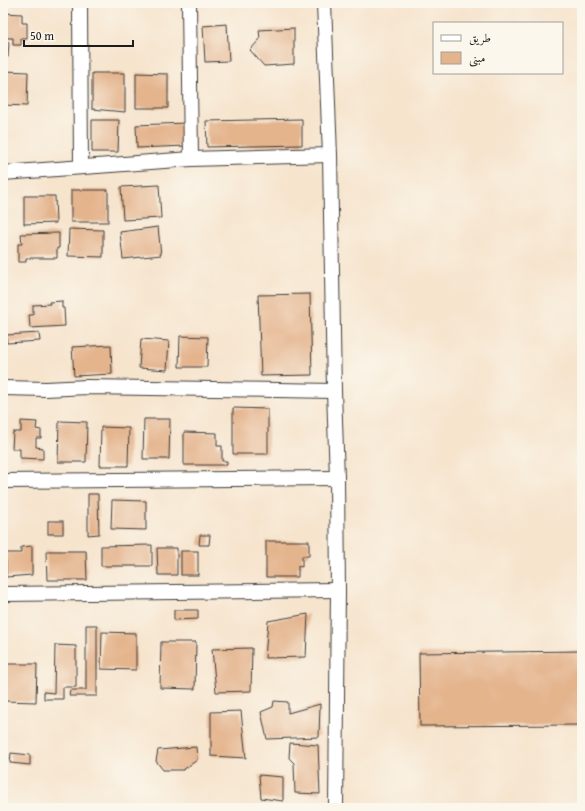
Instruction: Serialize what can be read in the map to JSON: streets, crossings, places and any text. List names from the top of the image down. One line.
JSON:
{"legend":["طريق","مبنى"],"scale_bar":"50 m"}
